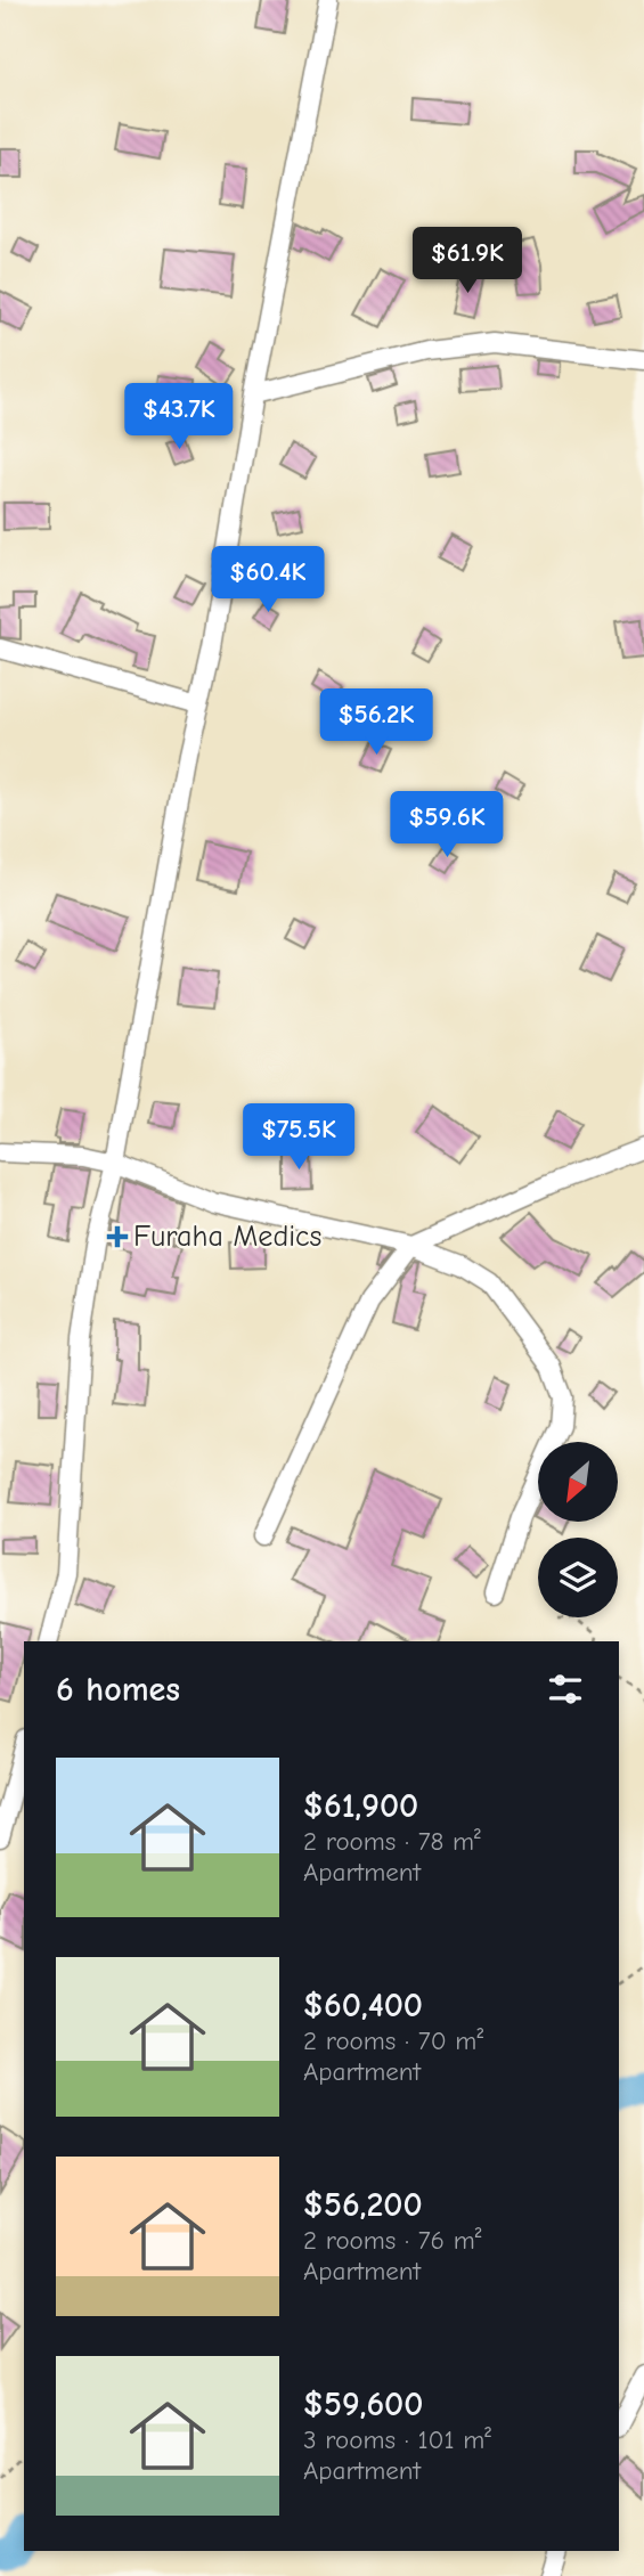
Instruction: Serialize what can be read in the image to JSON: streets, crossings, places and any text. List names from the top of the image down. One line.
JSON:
{"places":{"health":["Furaha Medics"]},"north":"bottom left","page":{"price":["$61.9K","$43.7K","$60.4K","$56.2K","$59.6K","$75.5K"],"heading":"6 homes","list":[{"name":"$61,900","note":"2 rooms · 78 m² · Apartment"},{"name":"$60,400","note":"2 rooms · 70 m² · Apartment"},{"name":"$56,200","note":"2 rooms · 76 m² · Apartment"},{"name":"$59,600","note":"3 rooms · 101 m² · Apartment"}]}}
